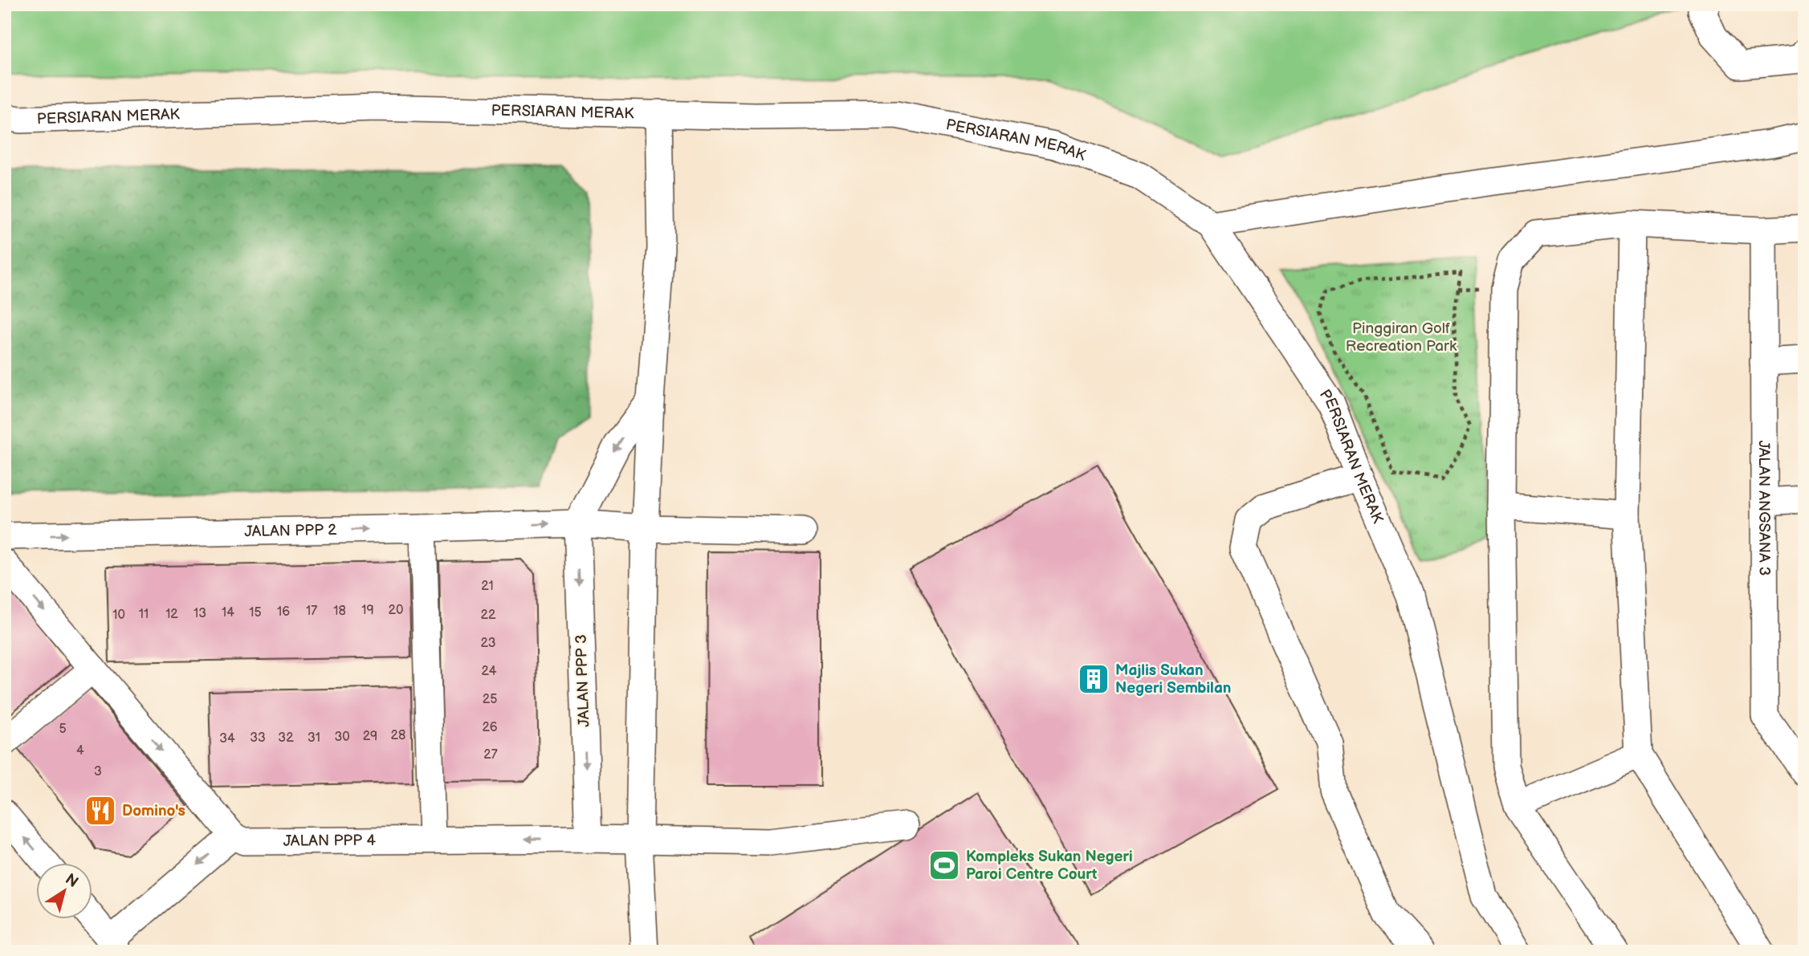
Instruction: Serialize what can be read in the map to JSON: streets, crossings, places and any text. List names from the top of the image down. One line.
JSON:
{"streets":{"street":["PERSIARAN MERAK","JALAN ANGSANA 3","JALAN PPP 2","JALAN PPP 3","JALAN PPP 4"]},"crossings":[["JALAN PPP 2","JALAN PPP 3"],["JALAN PPP 3","JALAN PPP 4"]],"one_way":["JALAN PPP 2"],"parks":["Pinggiran Golf Recreation Park"],"places":{"building":["Majlis Sukan Negeri Sembilan"],"restaurant":["Domino's"],"sports":["Kompleks Sukan Negeri Paroi Centre Court"]},"house_numbers":["21","19","20","17","18","16","14","15","13","11","12","10","22","23","24","25","26","5","28","29","30","33","32","31","34","4","27","3"],"north":"top right"}
